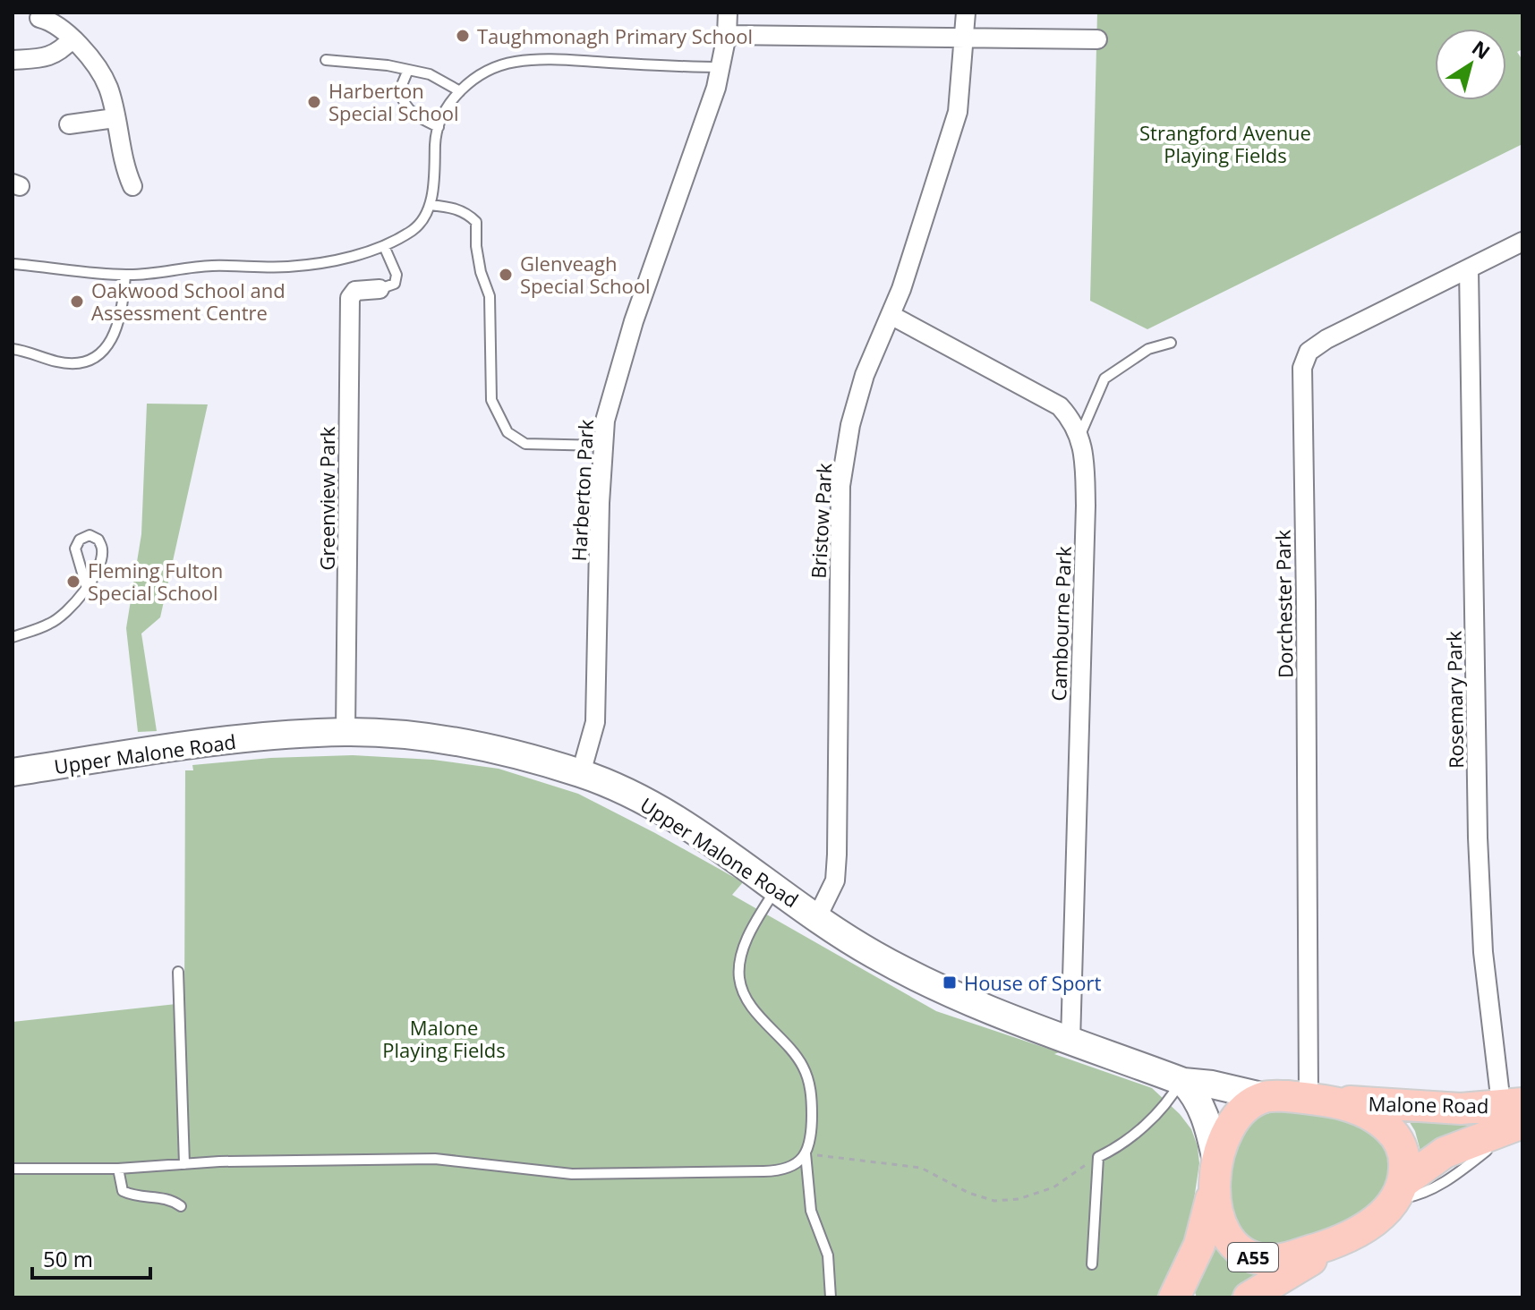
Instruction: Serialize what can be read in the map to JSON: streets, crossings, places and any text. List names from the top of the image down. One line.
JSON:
{"streets":{"highway":["Malone Road","A55"],"main road":["Upper Malone Road"],"street":["Harberton Park","Greenview Park","Bristow Park","Dorchester Park","Cambourne Park","Rosemary Park"]},"crossings":[["Harberton Park","Upper Malone Road"],["Greenview Park","Upper Malone Road"],["Bristow Park","Cambourne Park"],["Bristow Park","Upper Malone Road"],["Dorchester Park","Rosemary Park"],["Dorchester Park","Upper Malone Road"],["Dorchester Park","Malone Road"],["Dorchester Park","A55"],["Cambourne Park","Upper Malone Road"],["Rosemary Park","Malone Road"],["Upper Malone Road","Malone Road"],["Upper Malone Road","A55"],["Malone Road","A55"]],"parks":["Strangford Avenue Playing Fields","Malone Playing Fields"],"places":{"other":["Taughmonagh Primary School","Harberton Special School","Glenveagh Special School","Oakwood School and Assessment Centre","Fleming Fulton Special School"],"transit":["House of Sport"]},"scale_bar":"50 m","north":"top right"}
